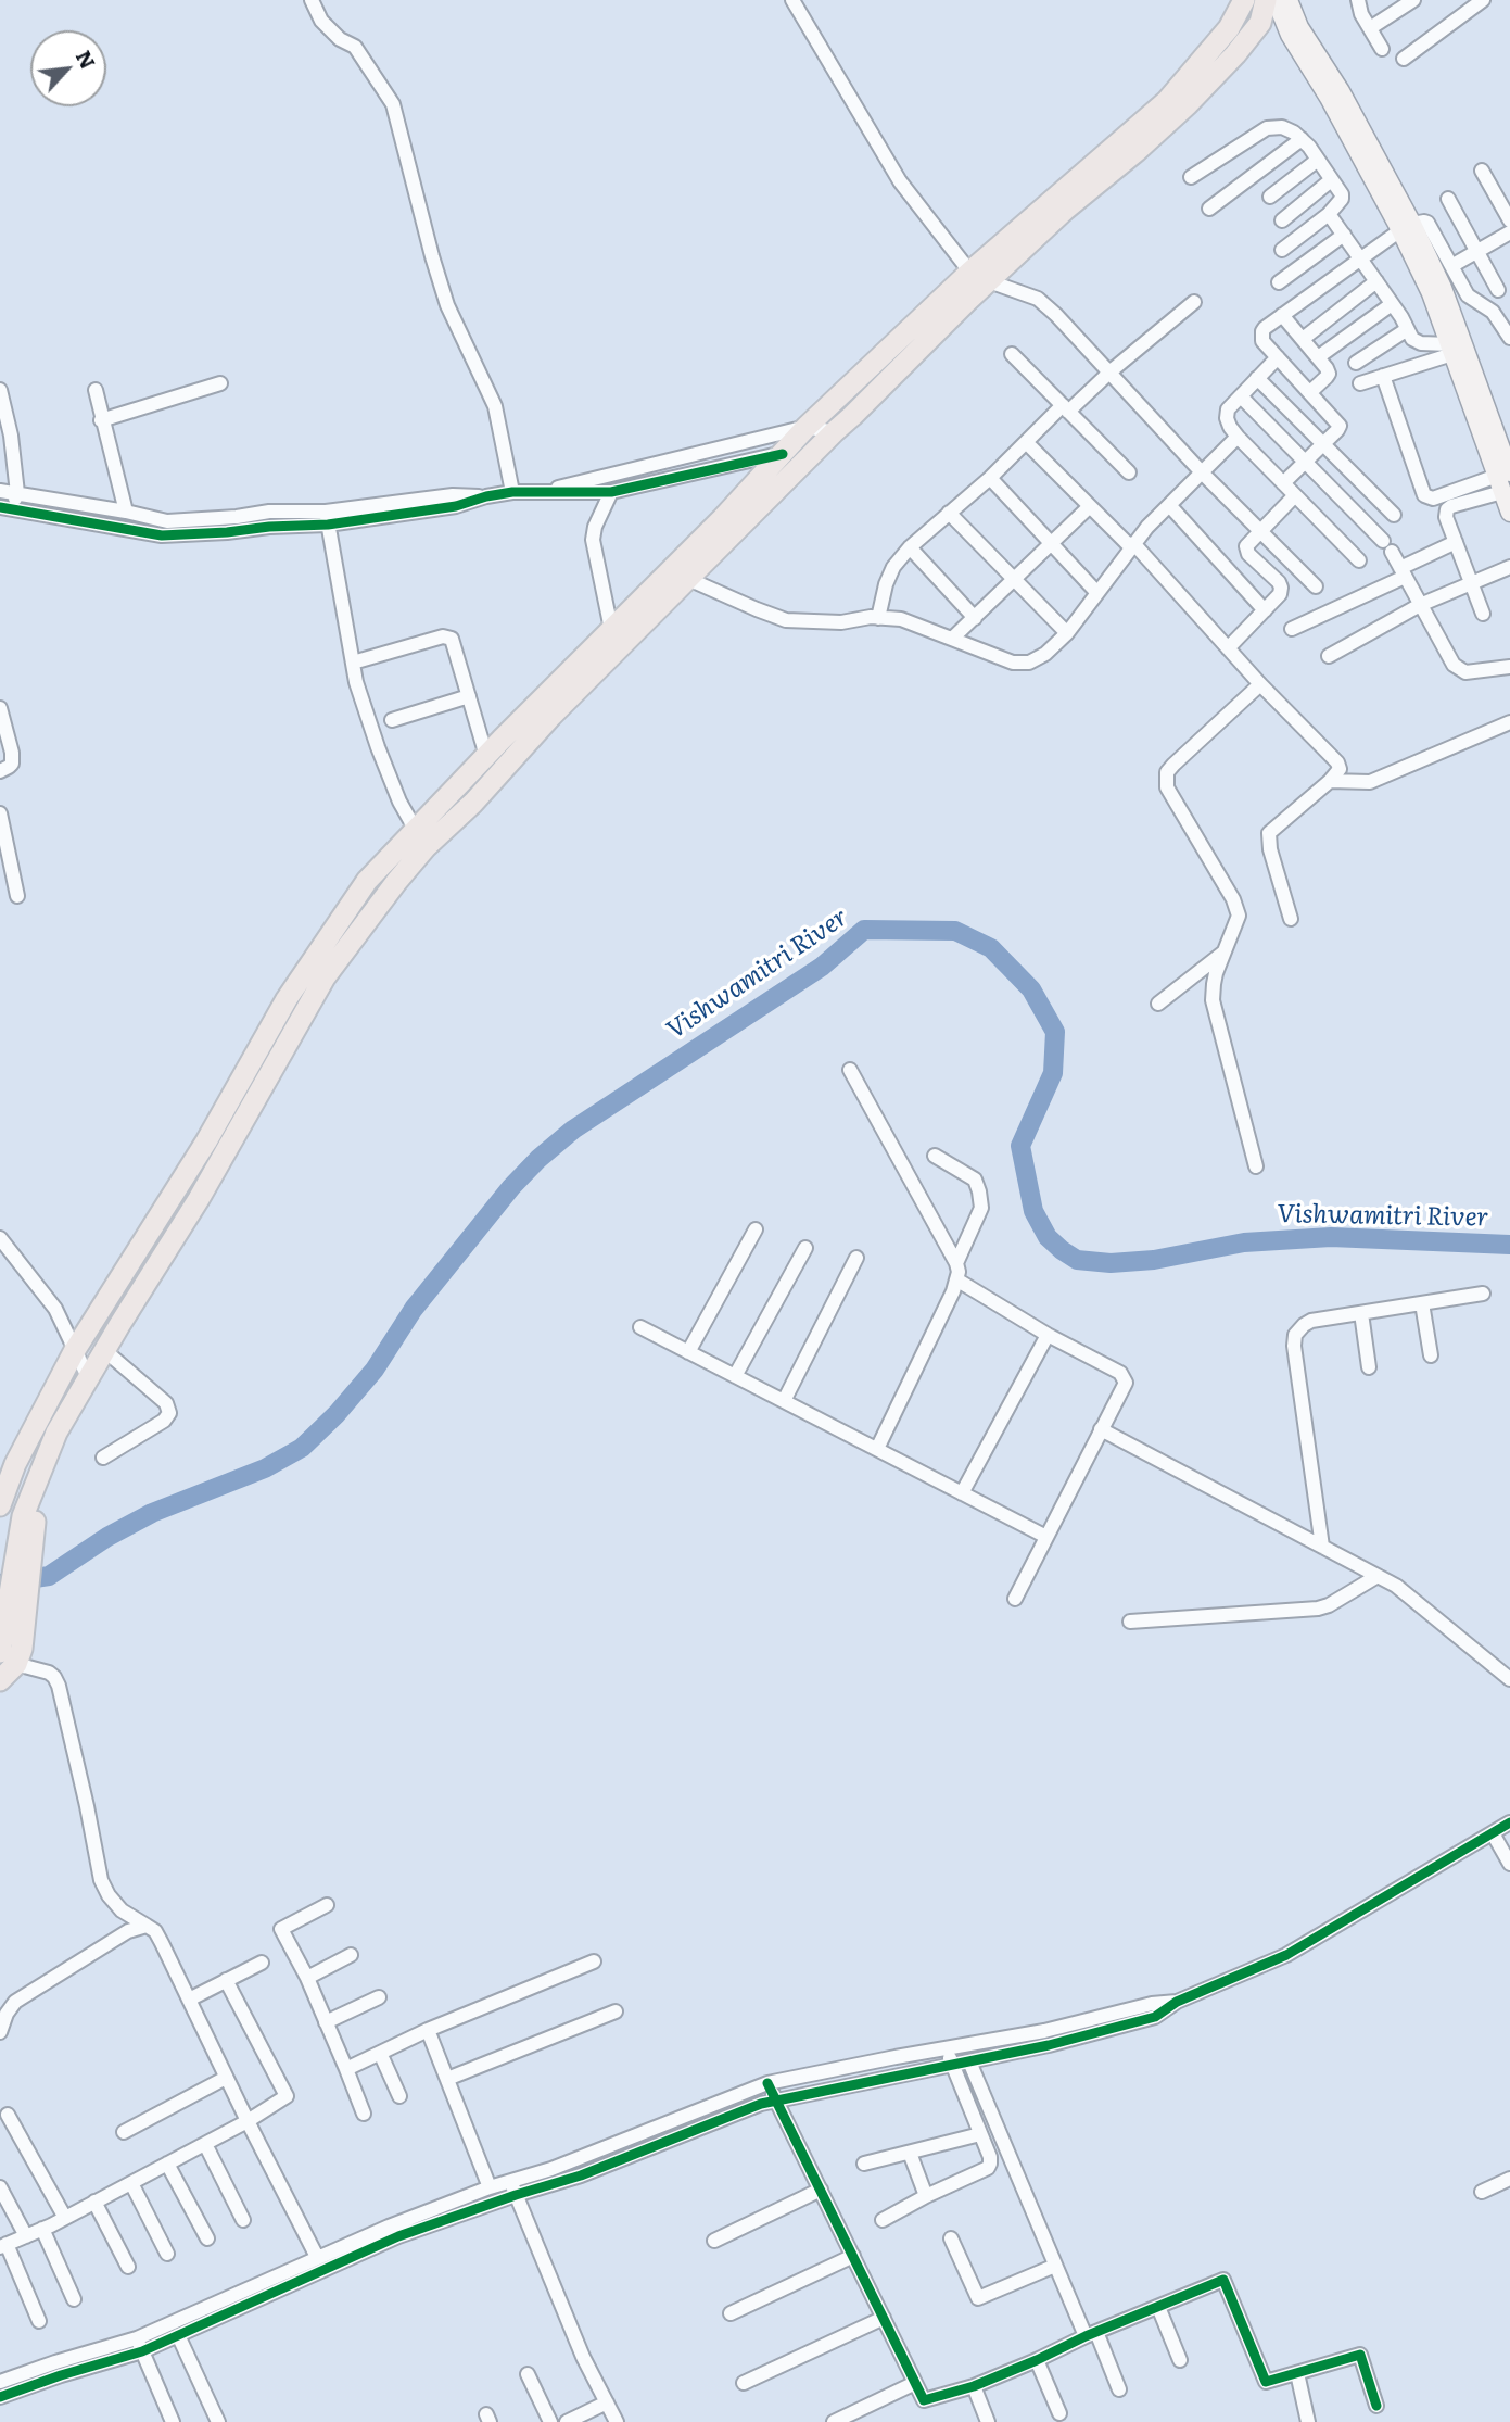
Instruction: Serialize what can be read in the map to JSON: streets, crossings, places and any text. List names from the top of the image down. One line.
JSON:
{"water":["Vishwamitri River"],"north":"top right"}
